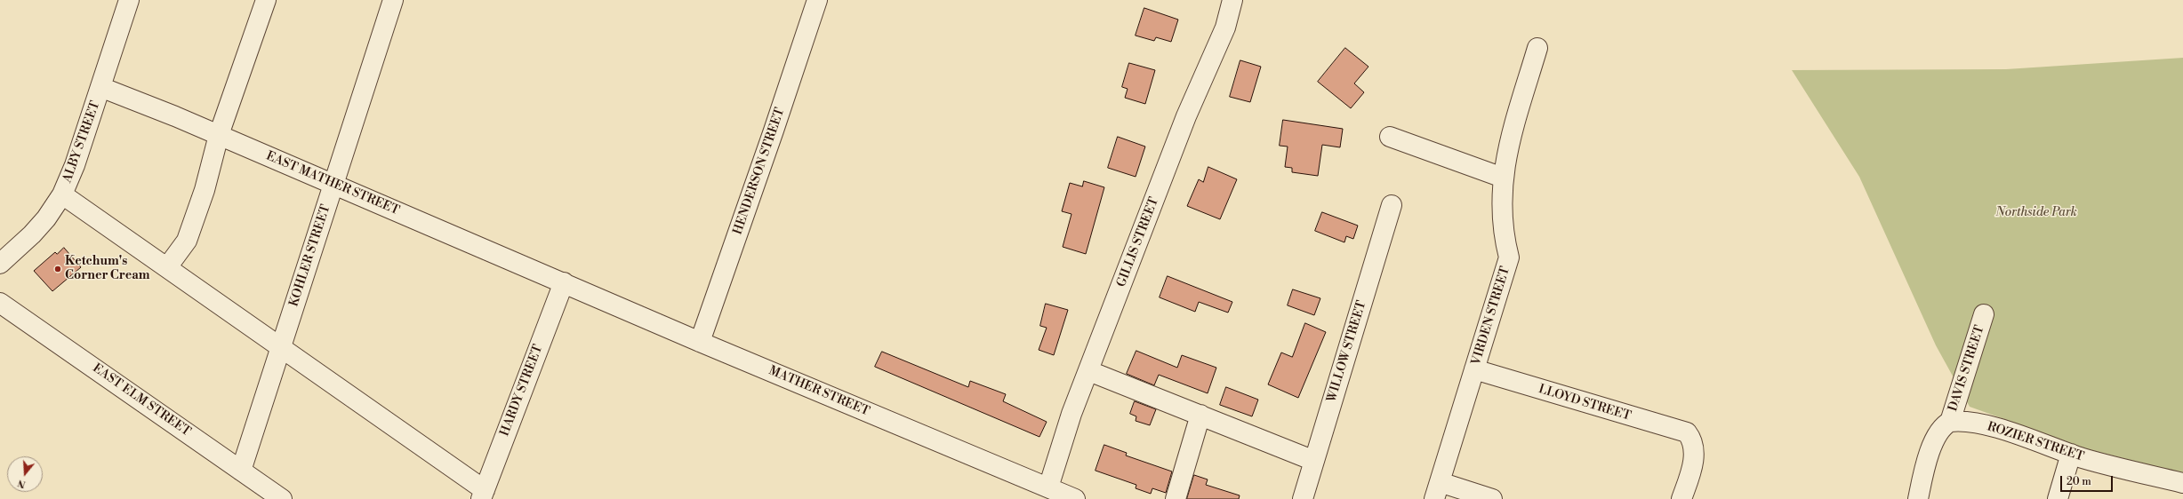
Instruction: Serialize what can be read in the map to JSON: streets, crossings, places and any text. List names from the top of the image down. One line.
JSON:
{"streets":{"street":["ALBY STREET","HENDERSON STREET","EAST MATHER STREET","GILLIS STREET","KOHLER STREET","VIRDEN STREET","WILLOW STREET","DAVIS STREET","HARDY STREET","MATHER STREET","EAST ELM STREET","LLOYD STREET","ROZIER STREET"]},"crossings":[["ALBY STREET","EAST MATHER STREET"],["HENDERSON STREET","MATHER STREET"],["EAST MATHER STREET","KOHLER STREET"],["EAST MATHER STREET","HARDY STREET"],["EAST MATHER STREET","MATHER STREET"],["GILLIS STREET","MATHER STREET"],["KOHLER STREET","EAST ELM STREET"],["VIRDEN STREET","LLOYD STREET"],["DAVIS STREET","ROZIER STREET"],["HARDY STREET","MATHER STREET"]],"parks":["Northside Park"],"places":["Ketchum's Corner Cream"],"scale_bar":"20 m","north":"bottom"}
